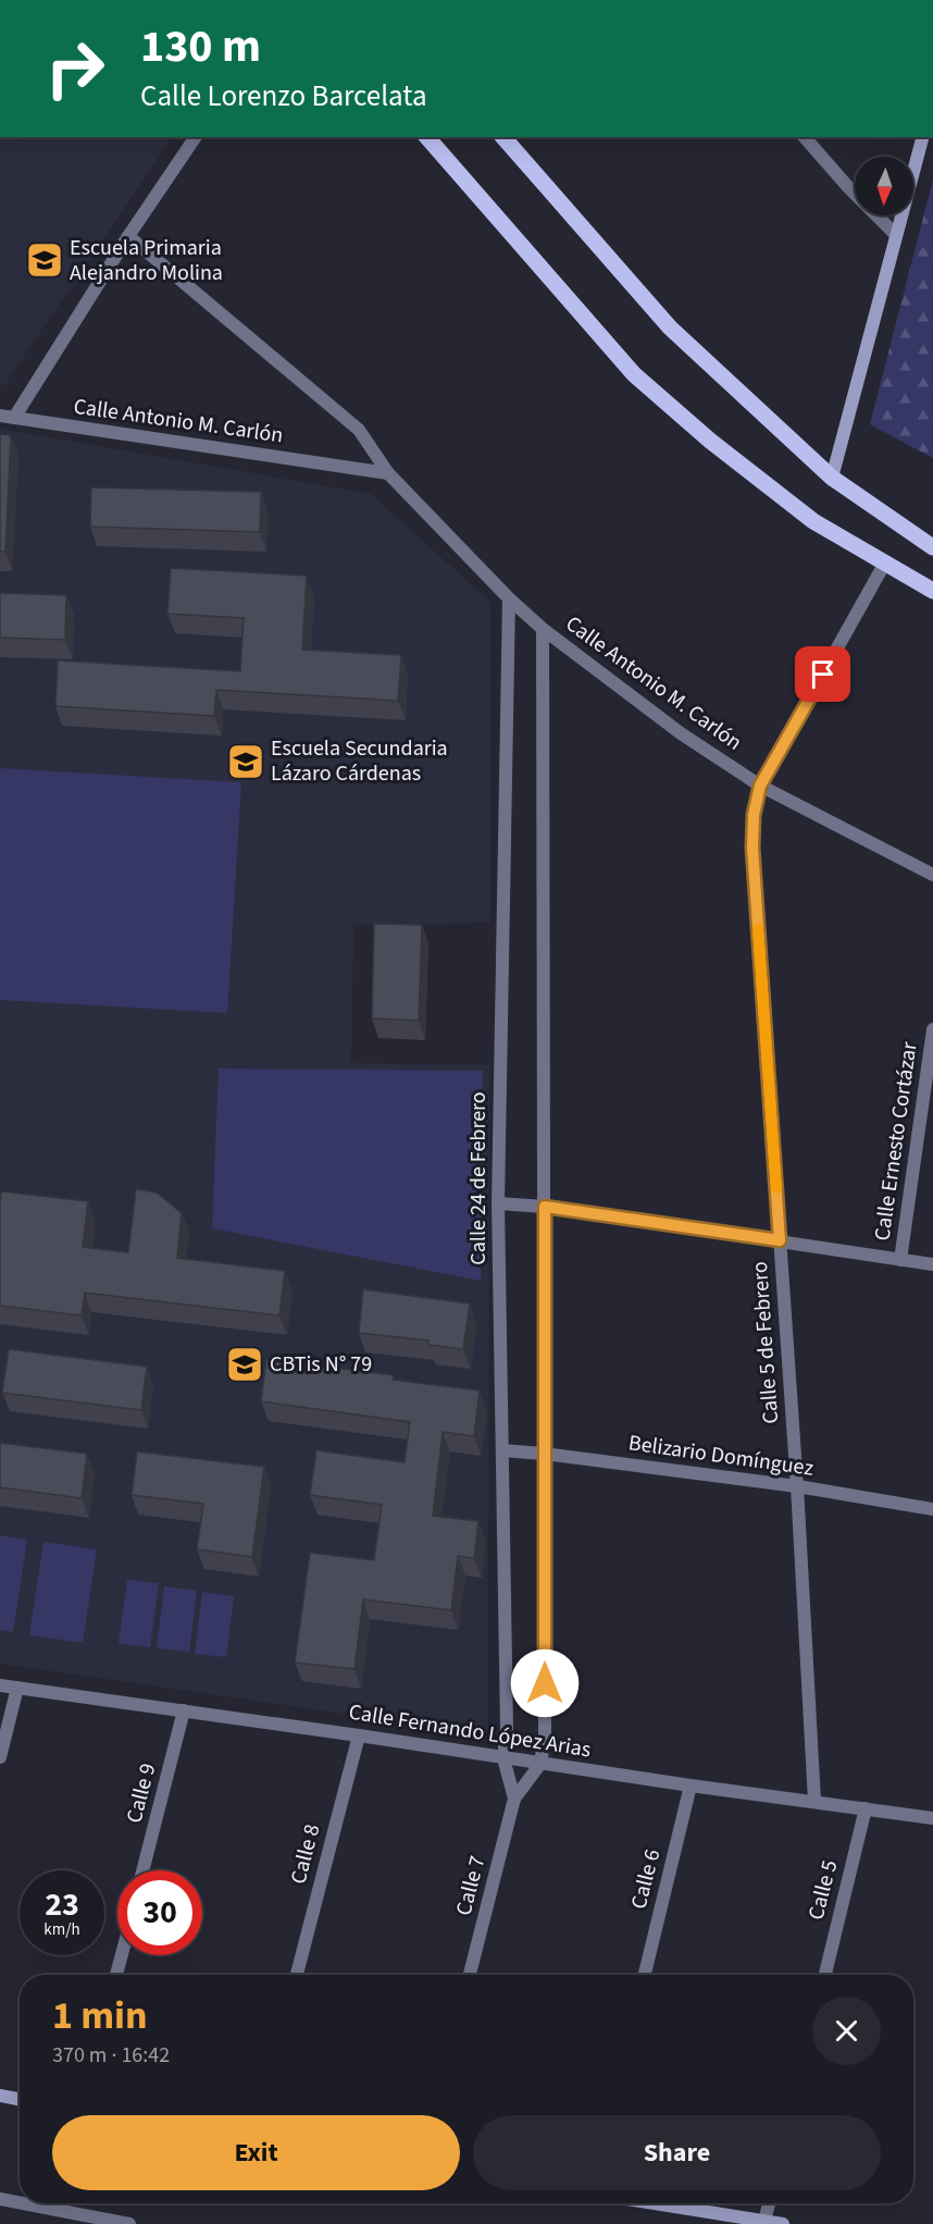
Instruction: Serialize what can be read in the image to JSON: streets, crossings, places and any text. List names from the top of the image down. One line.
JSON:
{"streets":{"street":["Calle Antonio M. Carlón","Calle Ernesto Cortázar","Calle 24 de Febrero","Calle 5 de Febrero","Belizario Domínguez","Calle Fernando López Arias","Calle 9","Calle 8","Calle 6","Calle 7","Calle 5"]},"crossings":[["Calle Antonio M. Carlón","Calle 24 de Febrero"],["Calle Antonio M. Carlón","Calle 5 de Febrero"],["Calle 24 de Febrero","Belizario Domínguez"],["Calle 24 de Febrero","Calle Fernando López Arias"],["Calle 5 de Febrero","Belizario Domínguez"],["Calle 5 de Febrero","Calle Fernando López Arias"],["Calle Fernando López Arias","Calle 9"],["Calle Fernando López Arias","Calle 8"],["Calle Fernando López Arias","Calle 6"],["Calle Fernando López Arias","Calle 7"],["Calle Fernando López Arias","Calle 5"]],"places":{"school or university":["Escuela Primaria Alejandro Molina","Escuela Secundaria Lázaro Cárdenas","CBTis N° 79"]},"north":"bottom","page":{"turn":["130 m","Calle Lorenzo Barcelata"],"speed":"23 km/h","limit":"30","heading":["1 min","370 m · 16:42"],"buttons":["Exit","Share"]}}
